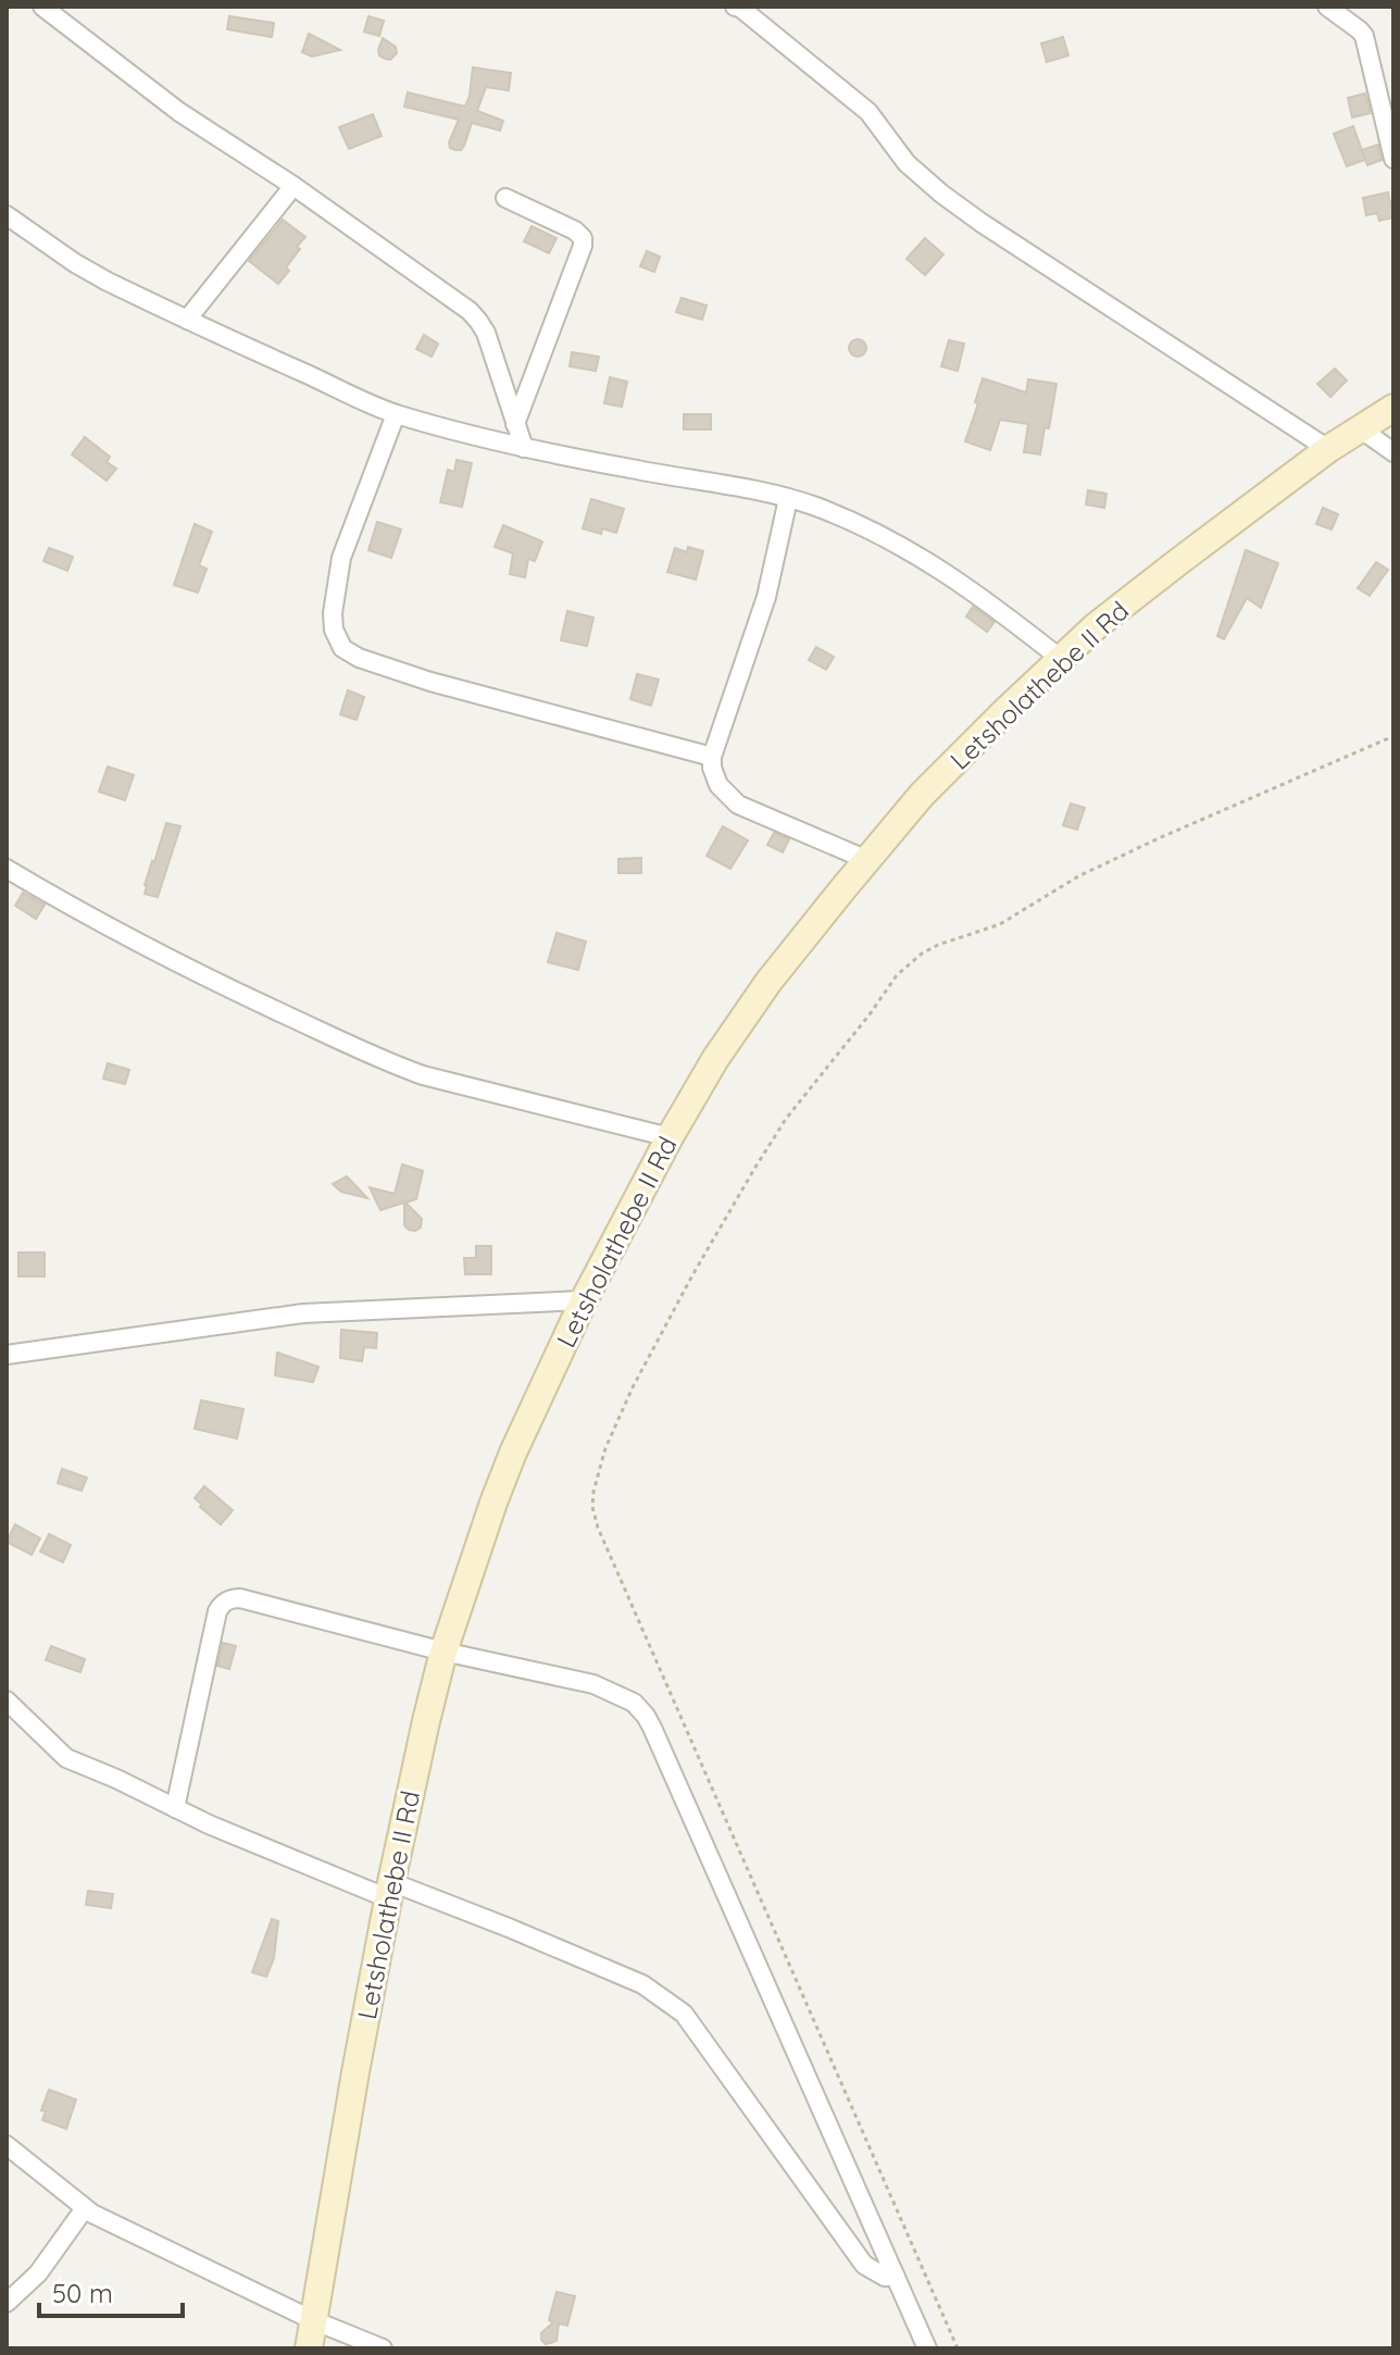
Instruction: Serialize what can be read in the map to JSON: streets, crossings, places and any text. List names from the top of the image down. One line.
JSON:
{"streets":{"street":["Letsholathebe II Rd"]},"scale_bar":"50 m"}
